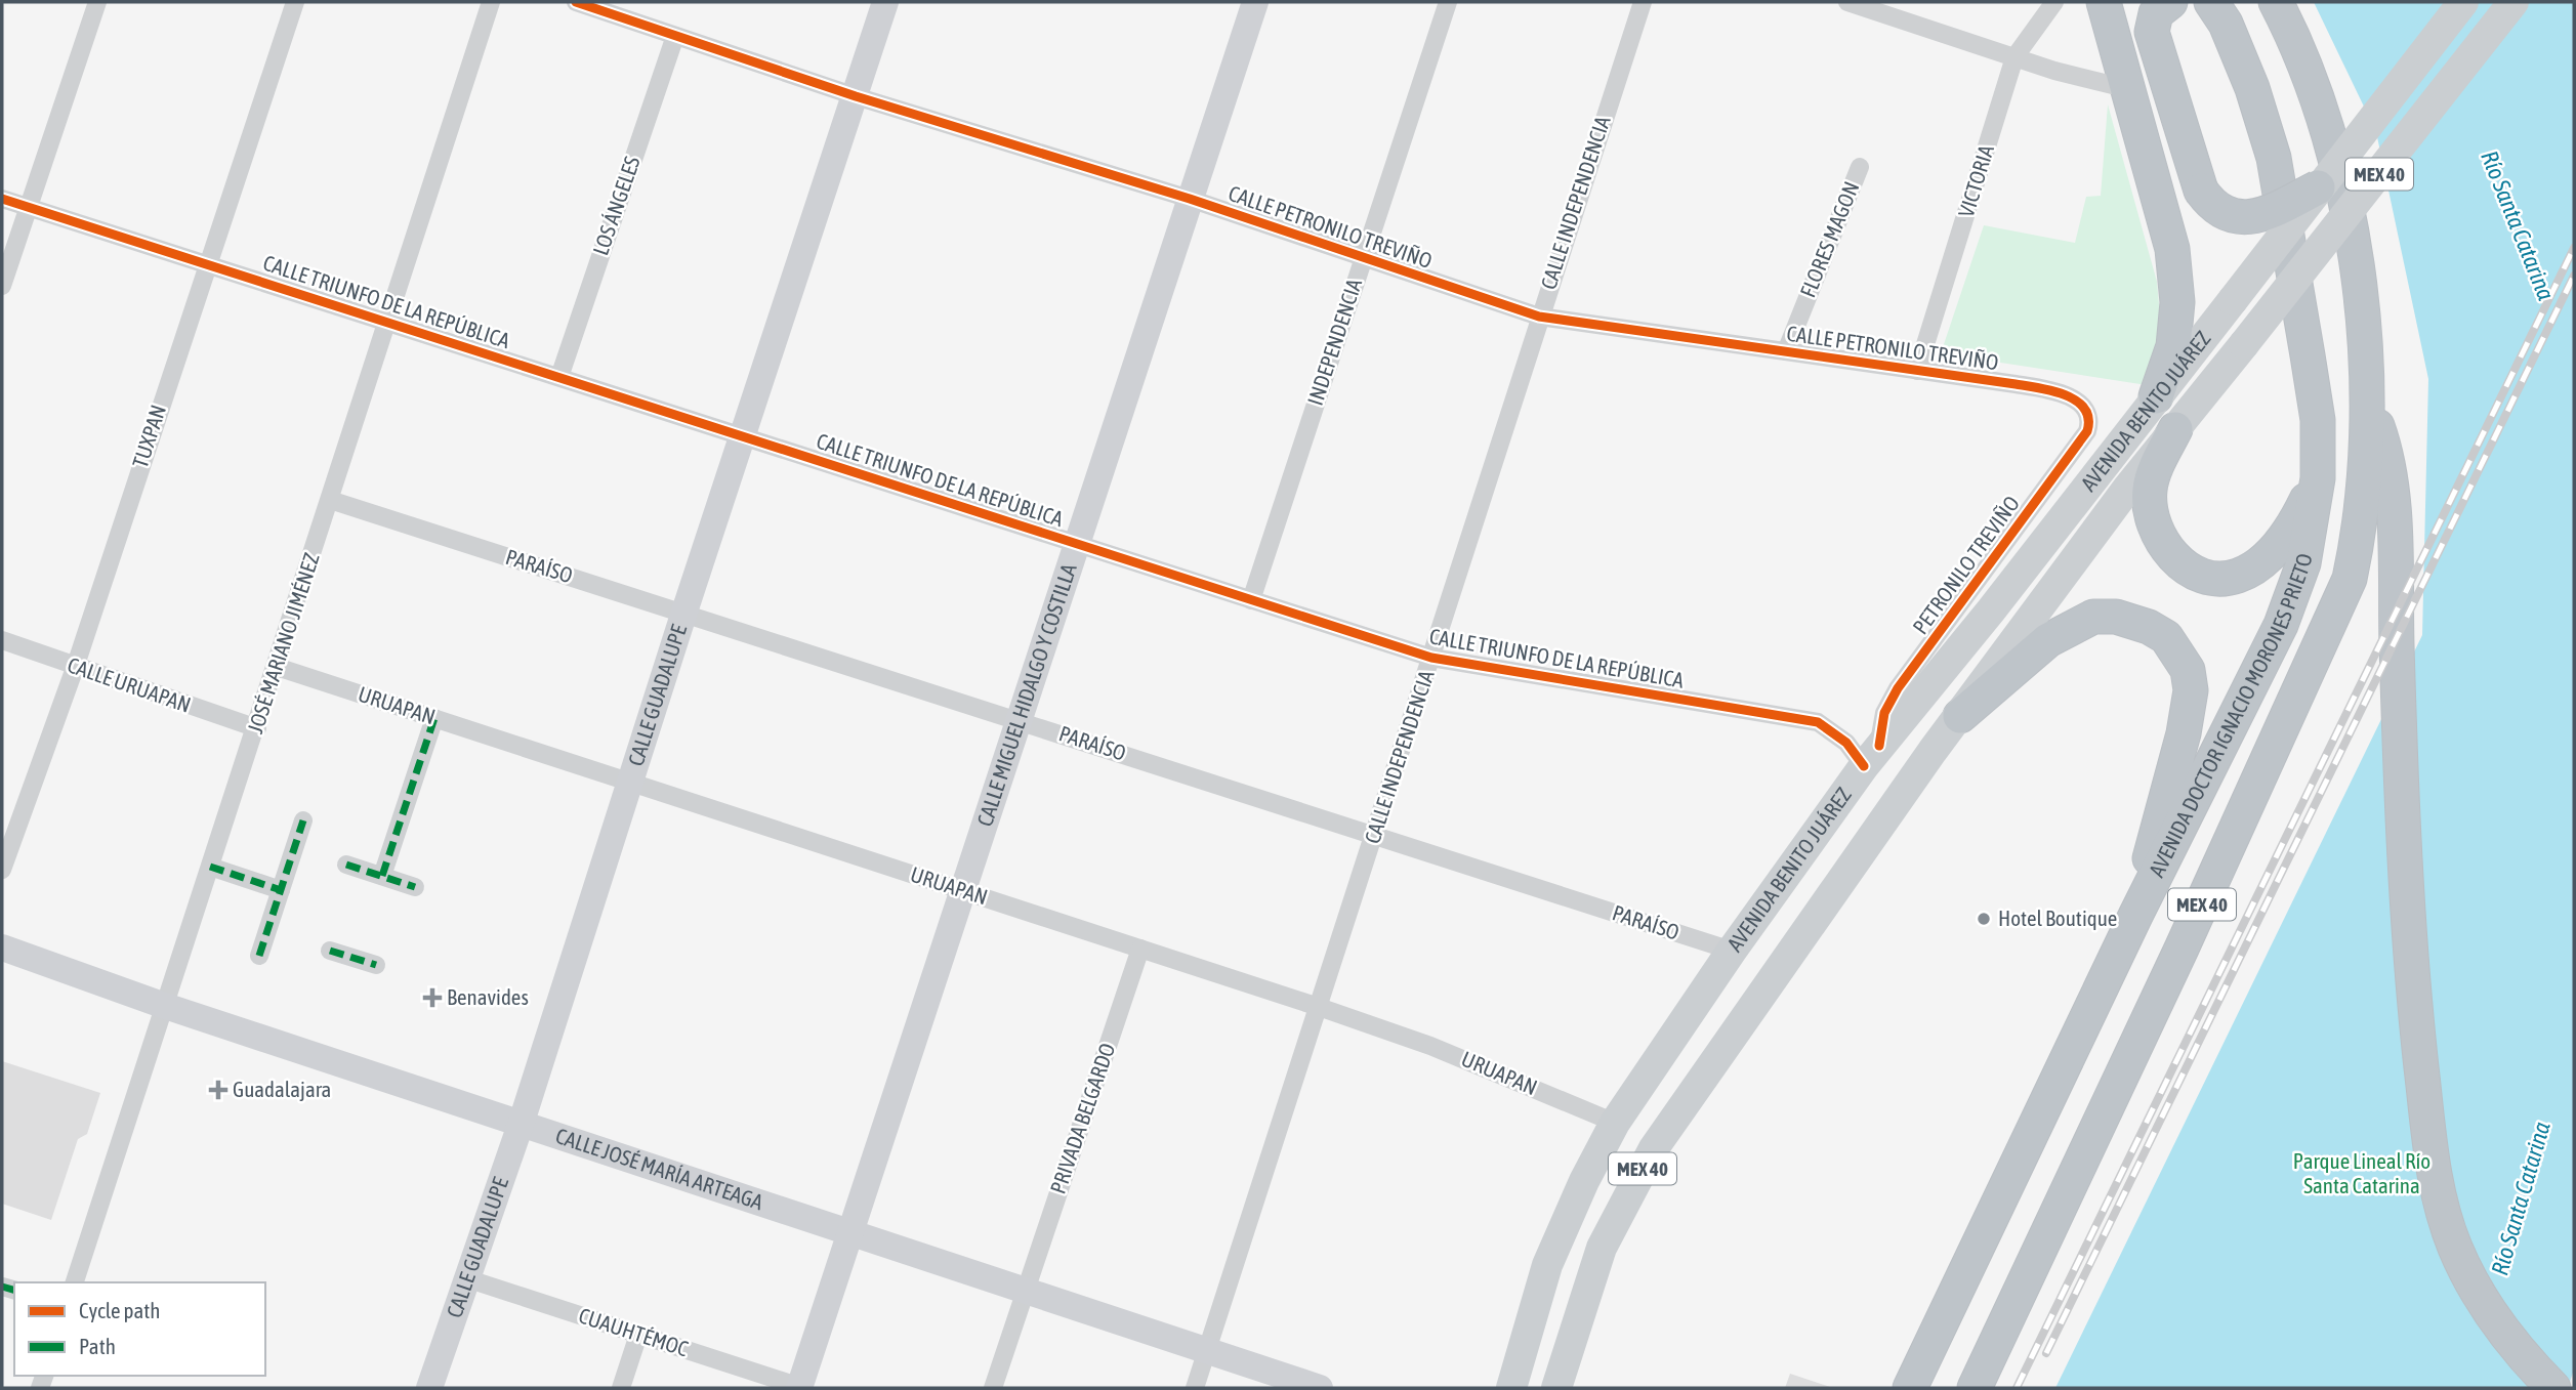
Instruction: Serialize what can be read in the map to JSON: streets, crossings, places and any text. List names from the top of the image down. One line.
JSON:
{"streets":{"highway":["MEX 40","AVENIDA DOCTOR IGNACIO MORONES PRIETO"],"main road":["AVENIDA BENITO JUÁREZ"],"street":["VICTORIA","CALLE INDEPENDENCIA","LOS ÁNGELES","CALLE PETRONILO TREVIÑO","FLORES MAGON","CALLE TRIUNFO DE LA REPÚBLICA","INDEPENDENCIA","TUXPAN","PETRONILO TREVIÑO","PARAÍSO","JOSÉ MARIANO JIMÉNEZ","CALLE URUAPAN","CALLE GUADALUPE","CALLE MIGUEL HIDALGO Y COSTILLA","URUAPAN","PRIVADA BELGARDO","CALLE JOSÉ MARÍA ARTEAGA","CUAUHTÉMOC"]},"crossings":[["MEX 40","AVENIDA BENITO JUÁREZ"],["VICTORIA","CALLE PETRONILO TREVIÑO"],["CALLE INDEPENDENCIA","CALLE PETRONILO TREVIÑO"],["CALLE INDEPENDENCIA","CALLE TRIUNFO DE LA REPÚBLICA"],["CALLE INDEPENDENCIA","PARAÍSO"],["CALLE INDEPENDENCIA","URUAPAN"],["CALLE INDEPENDENCIA","CALLE JOSÉ MARÍA ARTEAGA"],["LOS ÁNGELES","CALLE PETRONILO TREVIÑO"],["LOS ÁNGELES","CALLE TRIUNFO DE LA REPÚBLICA"],["CALLE PETRONILO TREVIÑO","FLORES MAGON"],["CALLE PETRONILO TREVIÑO","INDEPENDENCIA"],["CALLE PETRONILO TREVIÑO","PETRONILO TREVIÑO"],["CALLE PETRONILO TREVIÑO","CALLE GUADALUPE"],["CALLE PETRONILO TREVIÑO","CALLE MIGUEL HIDALGO Y COSTILLA"],["CALLE TRIUNFO DE LA REPÚBLICA","INDEPENDENCIA"],["CALLE TRIUNFO DE LA REPÚBLICA","AVENIDA BENITO JUÁREZ"],["CALLE TRIUNFO DE LA REPÚBLICA","TUXPAN"],["CALLE TRIUNFO DE LA REPÚBLICA","PETRONILO TREVIÑO"],["CALLE TRIUNFO DE LA REPÚBLICA","JOSÉ MARIANO JIMÉNEZ"],["CALLE TRIUNFO DE LA REPÚBLICA","CALLE GUADALUPE"],["CALLE TRIUNFO DE LA REPÚBLICA","CALLE MIGUEL HIDALGO Y COSTILLA"],["AVENIDA BENITO JUÁREZ","PETRONILO TREVIÑO"],["AVENIDA BENITO JUÁREZ","PARAÍSO"],["AVENIDA BENITO JUÁREZ","URUAPAN"],["TUXPAN","CALLE URUAPAN"],["PARAÍSO","JOSÉ MARIANO JIMÉNEZ"],["PARAÍSO","CALLE GUADALUPE"],["PARAÍSO","CALLE MIGUEL HIDALGO Y COSTILLA"],["JOSÉ MARIANO JIMÉNEZ","CALLE URUAPAN"],["JOSÉ MARIANO JIMÉNEZ","URUAPAN"],["JOSÉ MARIANO JIMÉNEZ","CALLE JOSÉ MARÍA ARTEAGA"],["CALLE GUADALUPE","URUAPAN"],["CALLE GUADALUPE","CALLE JOSÉ MARÍA ARTEAGA"],["CALLE GUADALUPE","CUAUHTÉMOC"],["CALLE MIGUEL HIDALGO Y COSTILLA","URUAPAN"],["CALLE MIGUEL HIDALGO Y COSTILLA","CALLE JOSÉ MARÍA ARTEAGA"],["CALLE MIGUEL HIDALGO Y COSTILLA","CUAUHTÉMOC"],["URUAPAN","PRIVADA BELGARDO"],["PRIVADA BELGARDO","CALLE JOSÉ MARÍA ARTEAGA"]],"water":["Río Santa Catarina"],"parks":["Parque Lineal Río Santa Catarina"],"places":{"other":["Hotel Boutique"],"health":["Benavides","Guadalajara"]},"legend":["Cycle path","Path"]}
